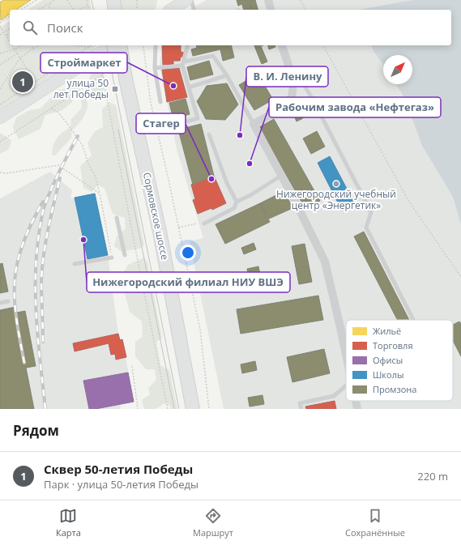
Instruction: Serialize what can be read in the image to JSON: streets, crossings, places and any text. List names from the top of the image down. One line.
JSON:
{"streets":{"main road":["Сормовское шоссе"]},"places":{"other":["Строймаркет","В. И. Ленину","Рабочим завода «Нефтегаз»","Стагер","Нижегородский учебный центр «Энергетик»","Нижегородский филиал НИУ ВШЭ"],"transit":["улица 50 лет Победы"]},"legend":["Жильё","Торговля","Офисы","Школы","Промзона"],"north":"top right","page":{"search":"Поиск","pins":"1","heading":"Рядом","list":[{"mark":"1","name":"Сквер 50-летия Победы","note":"Парк · улица 50-летия Победы","value":"220 m"}],"nav":["Карта","Маршрут","Сохранённые"]}}
